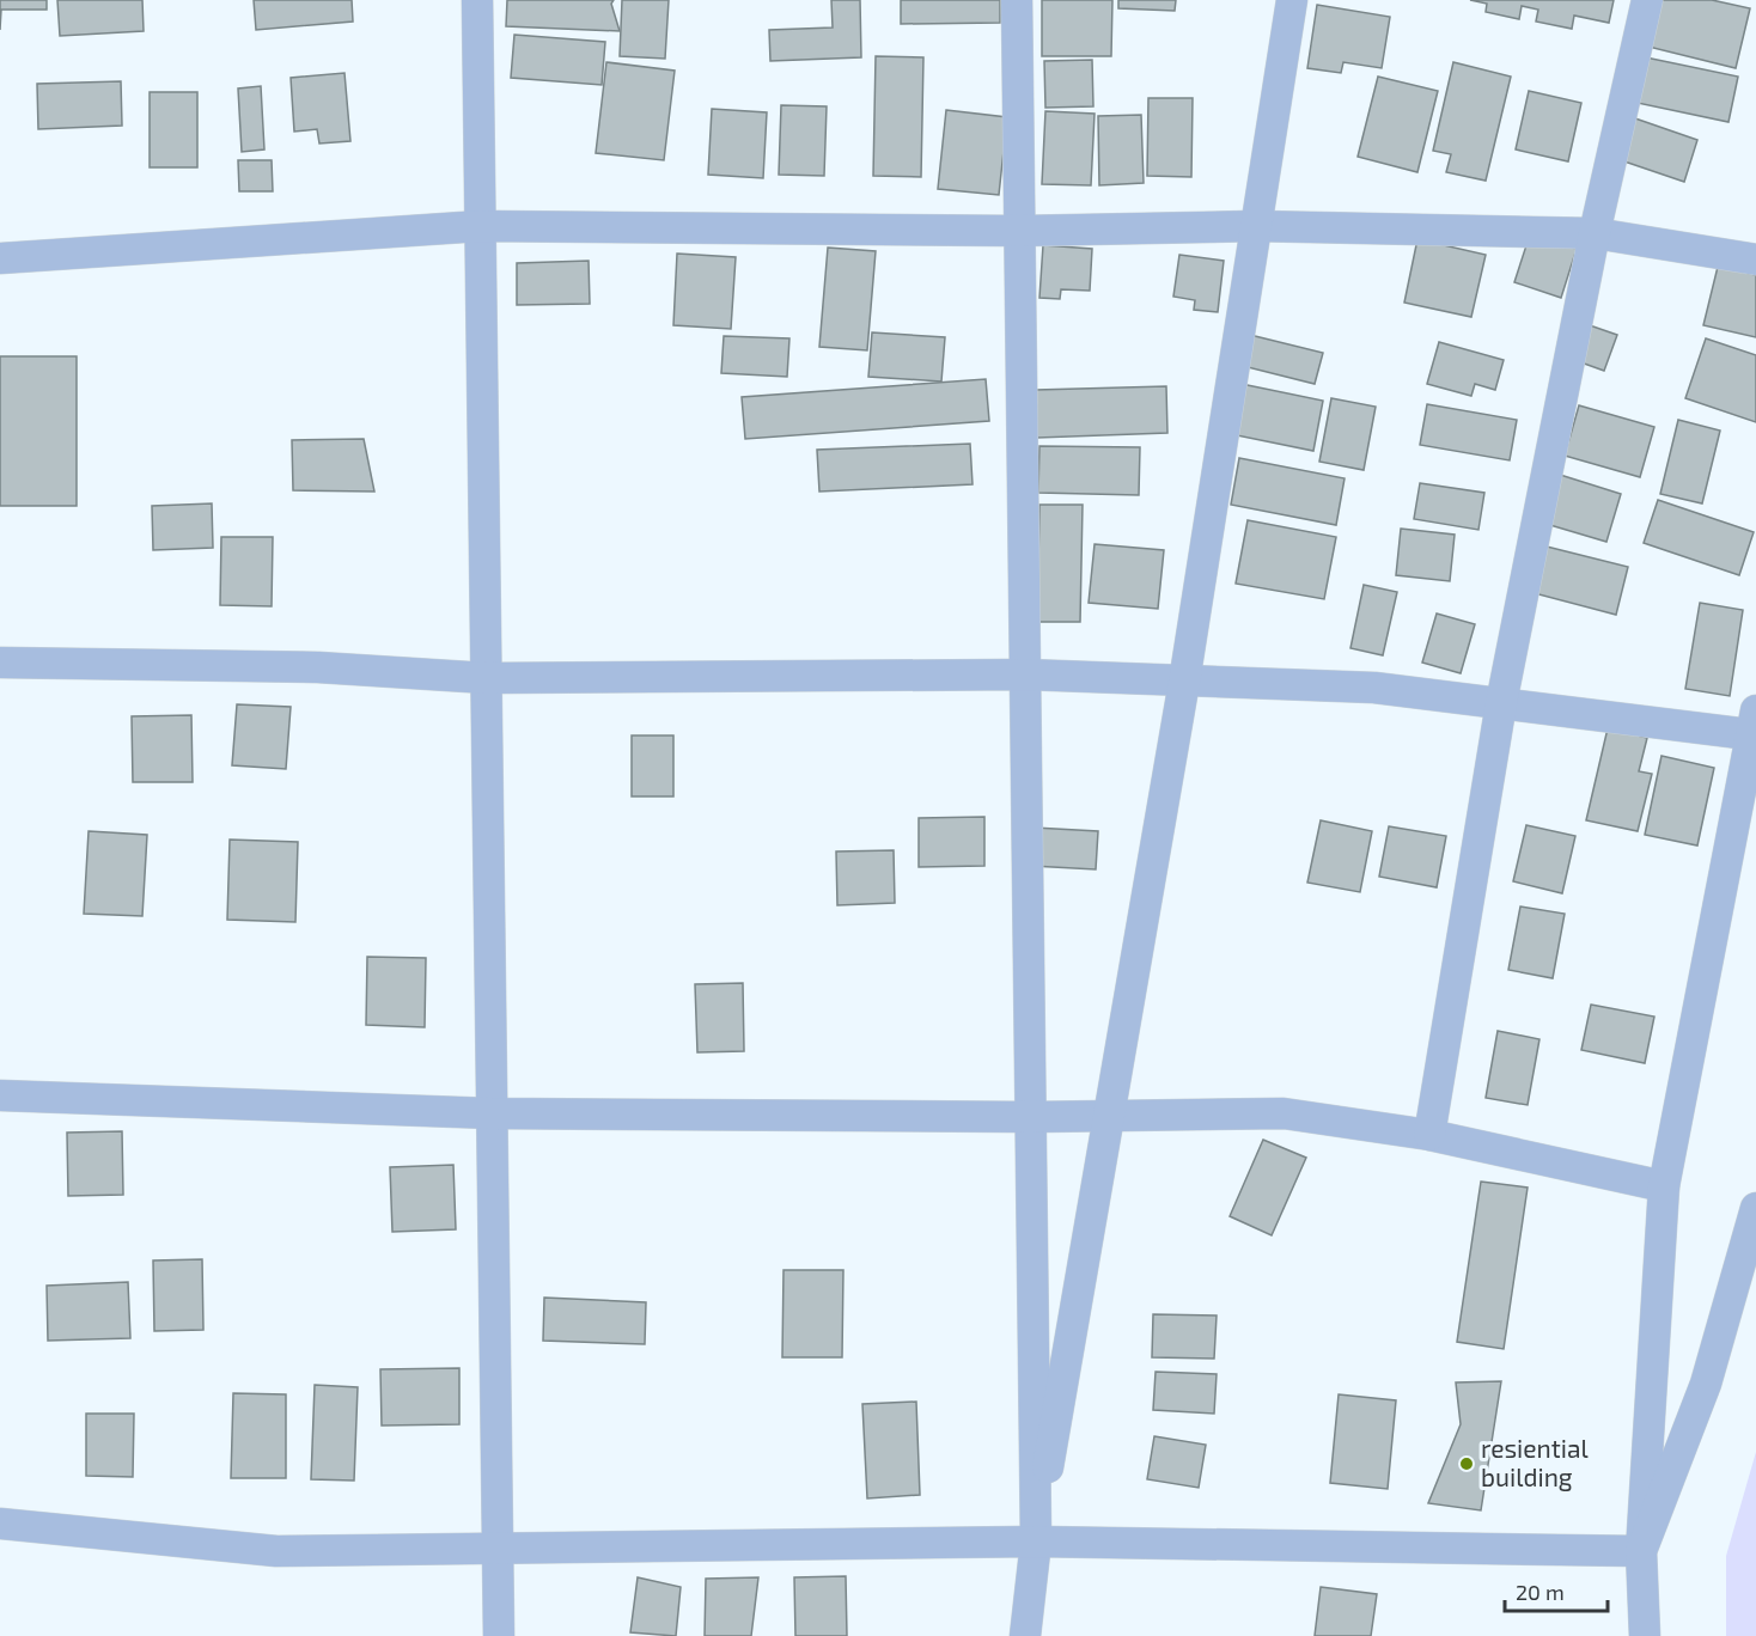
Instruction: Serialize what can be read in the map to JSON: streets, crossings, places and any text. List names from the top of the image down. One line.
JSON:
{"places":["resiential building"],"scale_bar":"20 m"}
